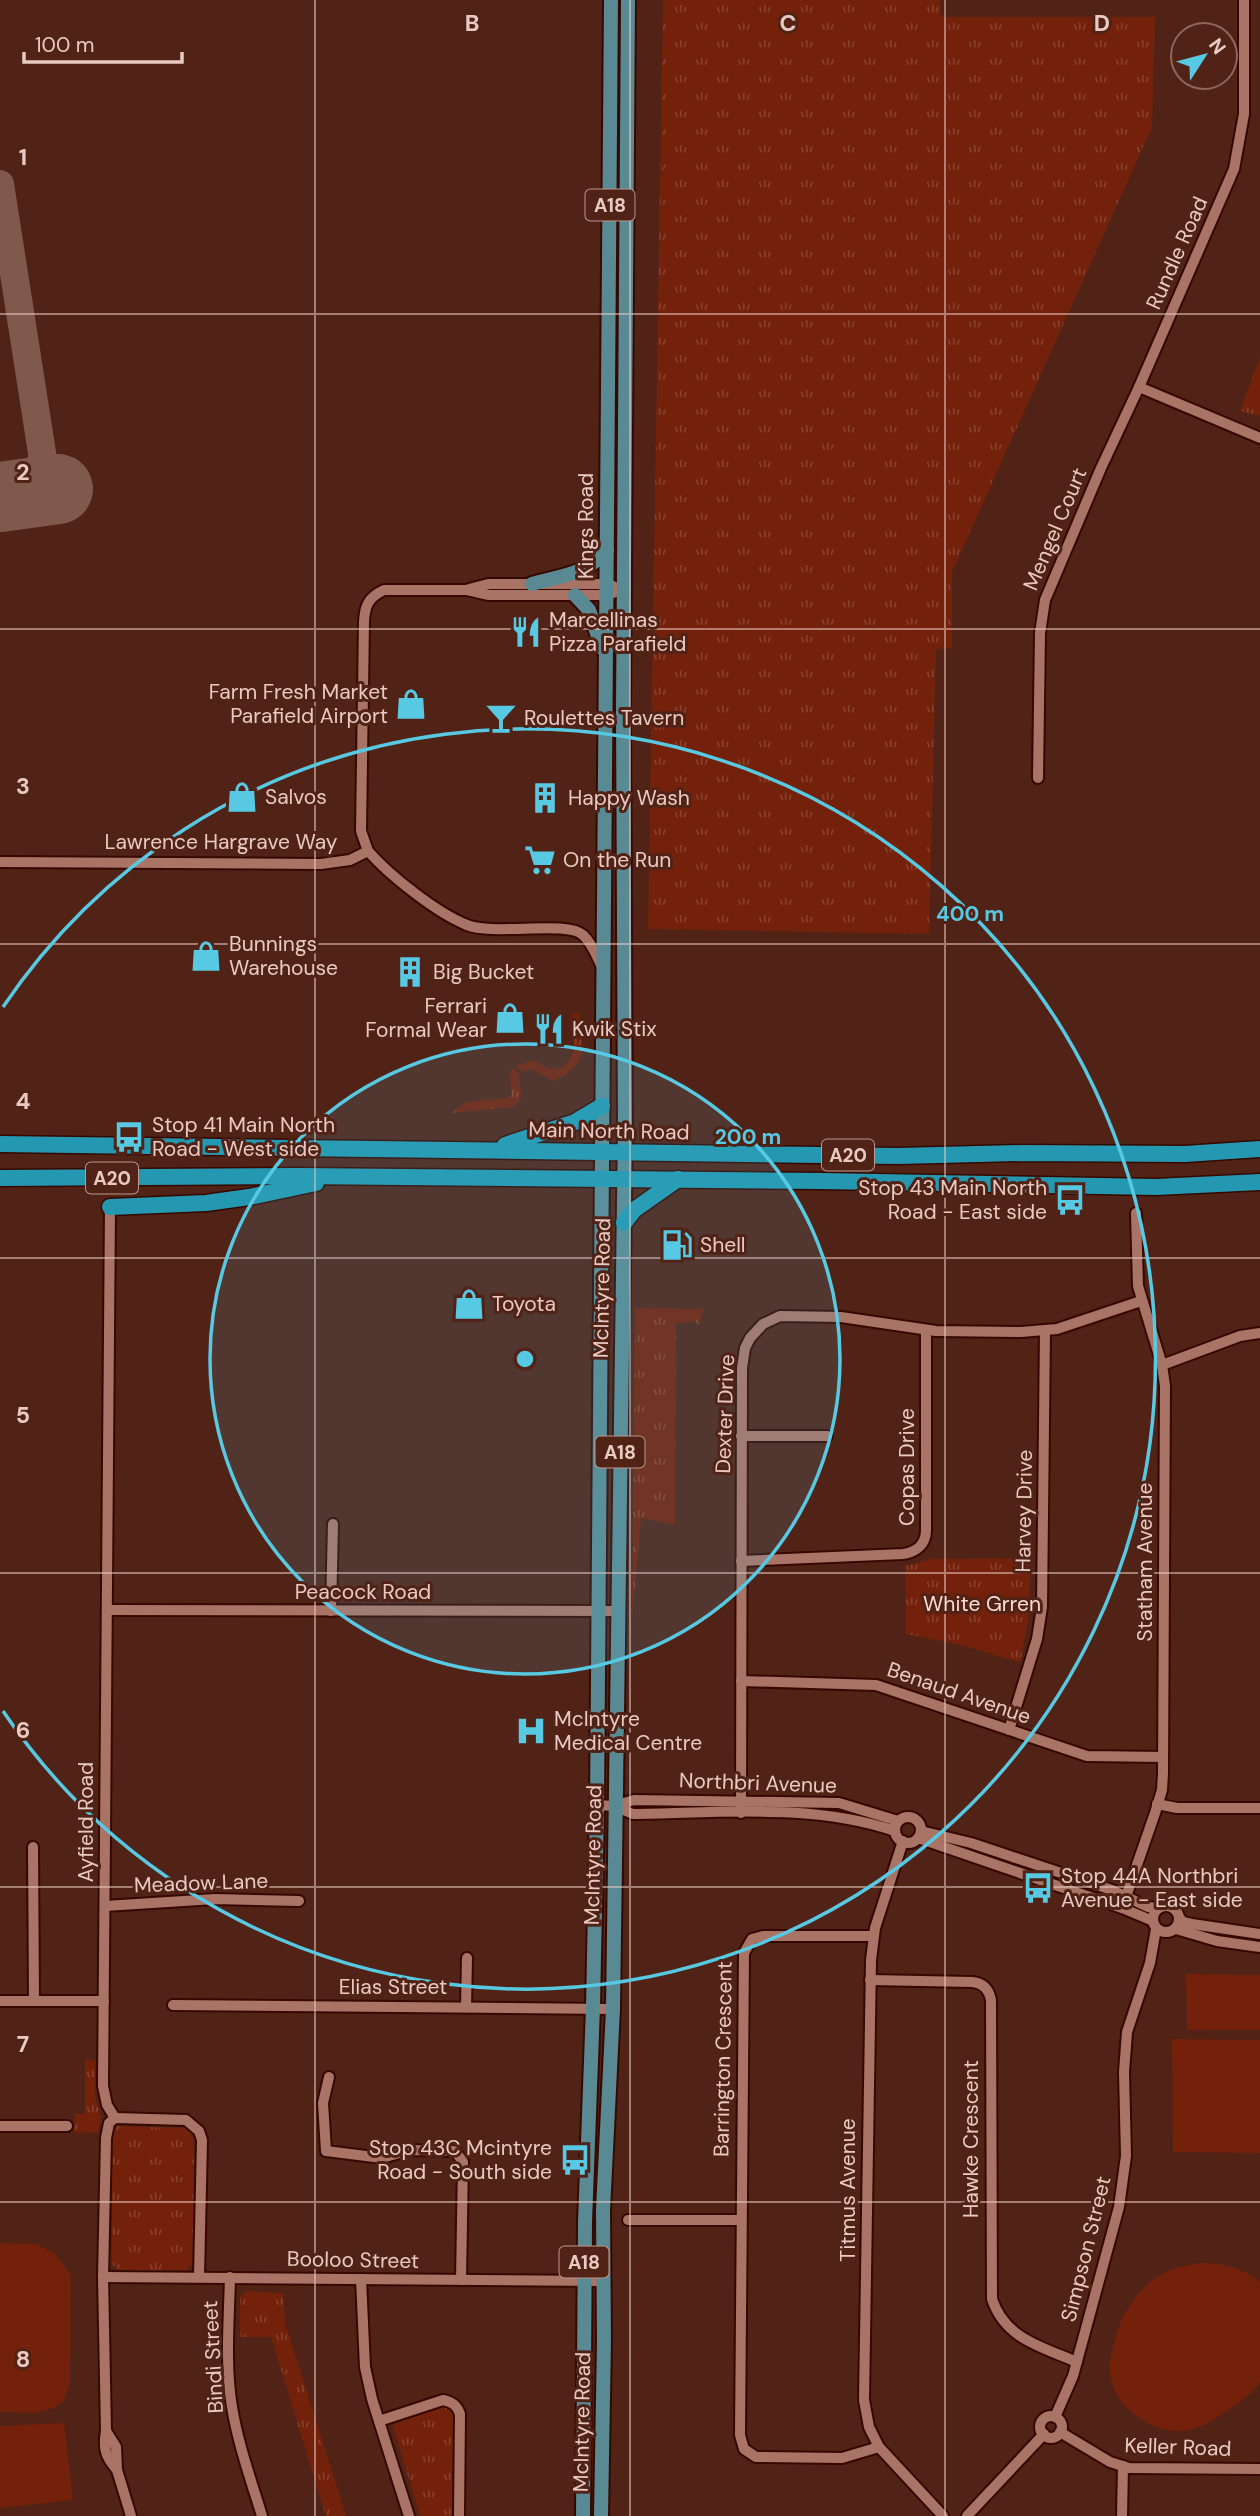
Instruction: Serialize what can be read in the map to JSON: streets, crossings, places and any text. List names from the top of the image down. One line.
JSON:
{"streets":{"highway":["Main North Road","A20"],"main road":["A18","Kings Road","McIntyre Road"],"street":["Rundle Road","Mengel Court","Lawrence Hargrave Way","Dexter Drive","Copas Drive","Harvey Drive","Statham Avenue","Peacock Road","Benaud Avenue","Northbri Avenue","Ayfield Road","Meadow Lane","Elias Street","Barrington Crescent","Hawke Crescent","Titmus Avenue","Simpson Street","Booloo Street","Bindi Street","Keller Road"]},"crossings":[["Rundle Road","Mengel Court"],["Kings Road","Lawrence Hargrave Way"],["Kings Road","Main North Road"],["Kings Road","A20"],["Kings Road","McIntyre Road"],["Main North Road","McIntyre Road"],["A20","McIntyre Road"],["McIntyre Road","Peacock Road"],["McIntyre Road","Northbri Avenue"],["McIntyre Road","Elias Street"],["McIntyre Road","Booloo Street"],["Dexter Drive","Copas Drive"],["Dexter Drive","Harvey Drive"],["Dexter Drive","Statham Avenue"],["Dexter Drive","Benaud Avenue"],["Dexter Drive","Northbri Avenue"],["Harvey Drive","Benaud Avenue"],["Statham Avenue","Benaud Avenue"],["Peacock Road","Ayfield Road"],["Northbri Avenue","Titmus Avenue"],["Ayfield Road","Meadow Lane"],["Barrington Crescent","Titmus Avenue"],["Hawke Crescent","Titmus Avenue"],["Hawke Crescent","Simpson Street"],["Simpson Street","Keller Road"],["Booloo Street","Bindi Street"]],"parks":["White Grren"],"places":{"restaurant":["Marcellinas Pizza Parafield","Kwik Stix"],"shop":["Farm Fresh Market Parafield Airport","Salvos","Bunnings Warehouse","Ferrari Formal Wear","Toyota"],"bar":["Roulettes Tavern"],"building":["Happy Wash","Big Bucket"],"supermarket":["On the Run"],"bus stop":["Stop 41 Main North Road - West side","Stop 43 Main North Road - East side","Stop 44A Northbri Avenue - East side","Stop 43C Mcintyre Road - South side"],"fuel station":["Shell"],"hospital":["McIntyre Medical Centre"]},"scale_bar":"100 m","north":"top right","grid":{"columns":["B","C","D"],"rows":["1","2","3","4","5","6","7","8"]},"rings":["400 m","200 m"]}
